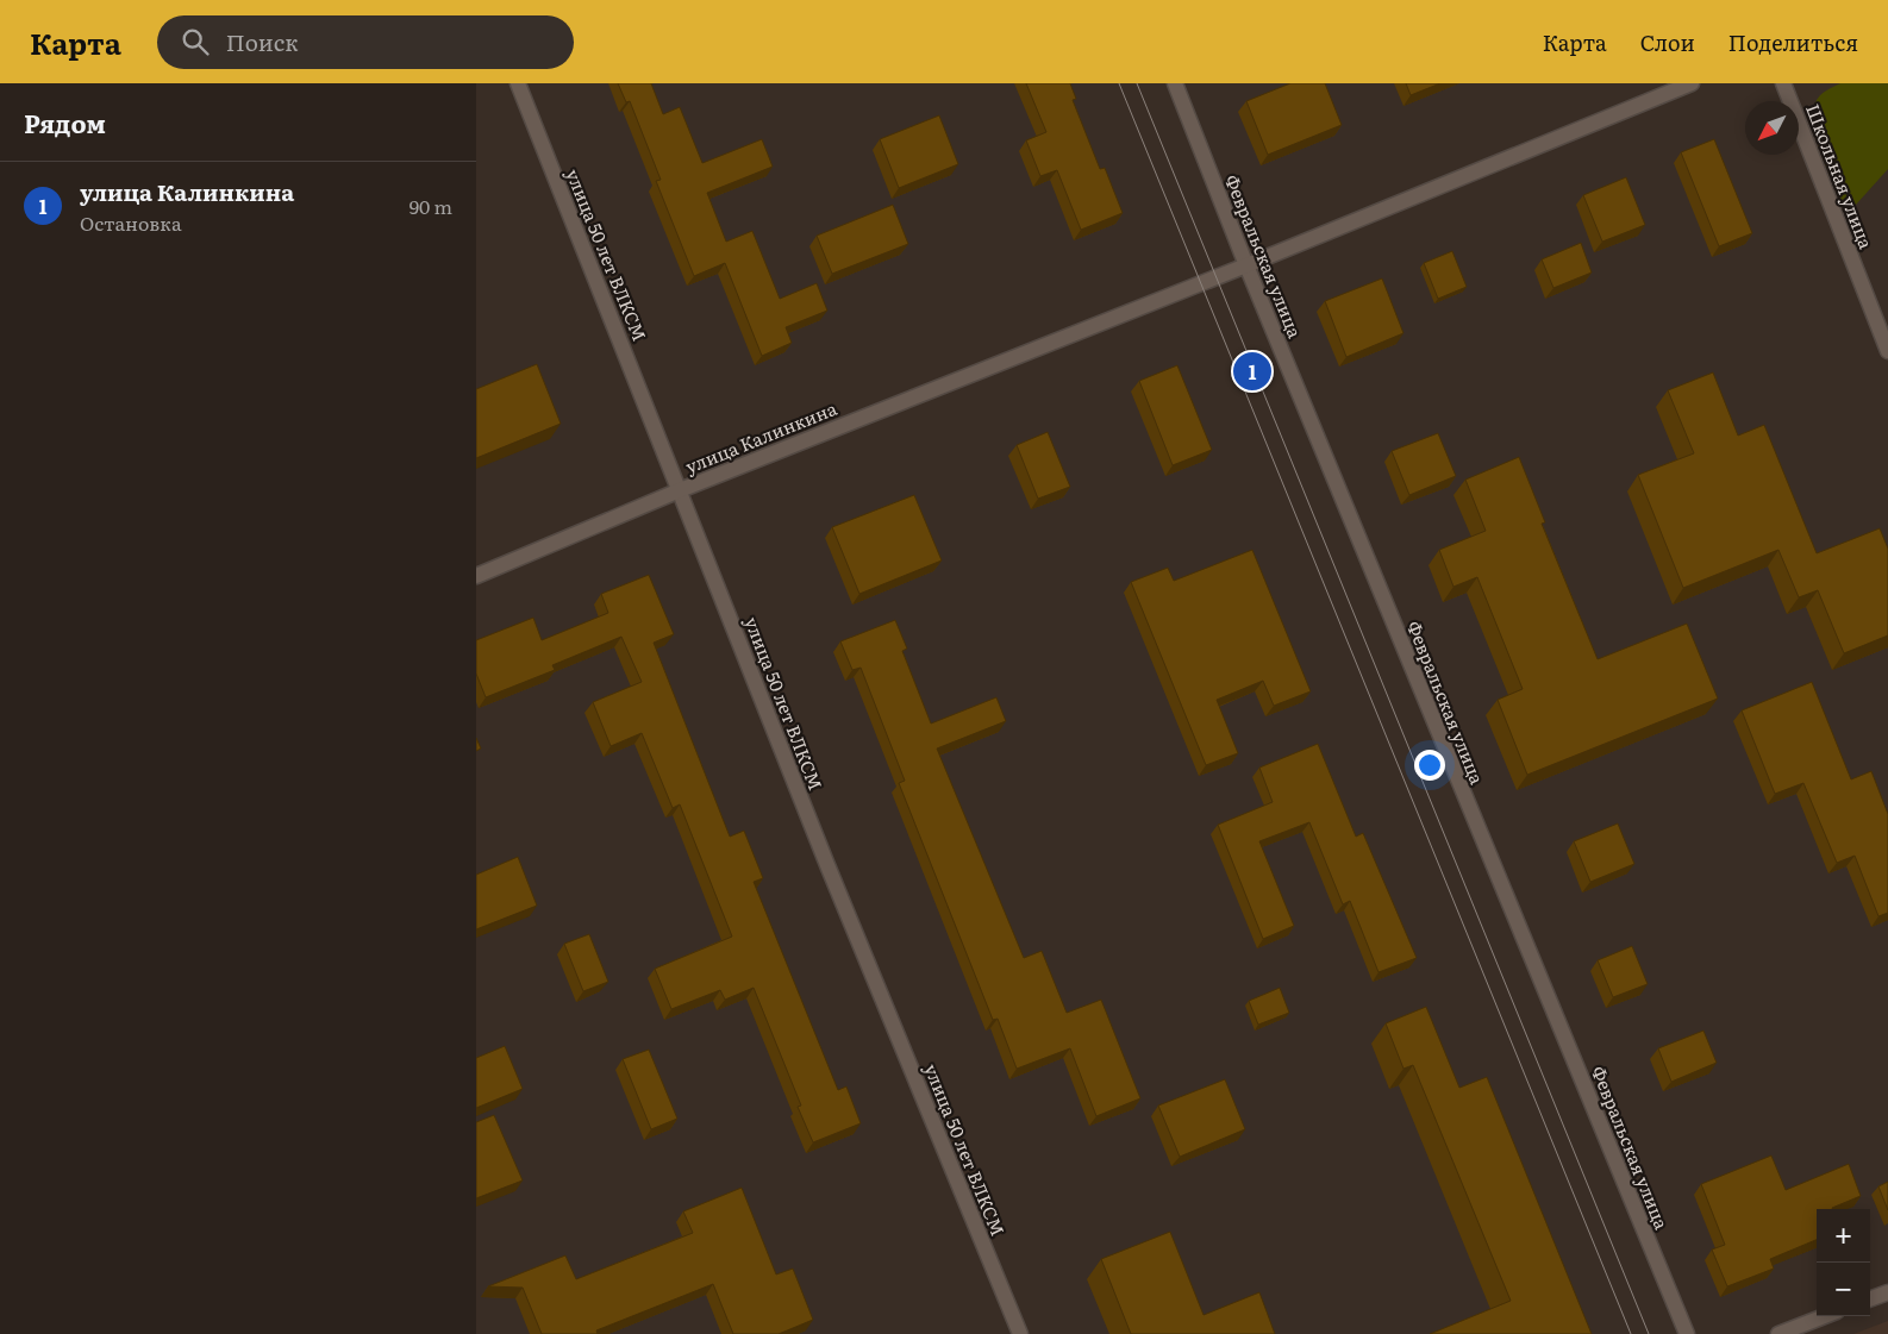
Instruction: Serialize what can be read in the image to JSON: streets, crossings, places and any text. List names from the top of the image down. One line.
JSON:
{"streets":{"street":["Школьная улица","улица 50 лет ВЛКСМ","Февральская улица","улица Калинкина"]},"crossings":[["улица 50 лет ВЛКСМ","улица Калинкина"],["Февральская улица","улица Калинкина"]],"north":"bottom left","page":{"header":"Карта","search":"Поиск","nav":["Карта","Слои","Поделиться"],"heading":"Рядом","list":[{"mark":"1","name":"улица Калинкина","note":"Остановка","value":"90 m"}],"pins":"1","map_buttons":["+","−"]}}
